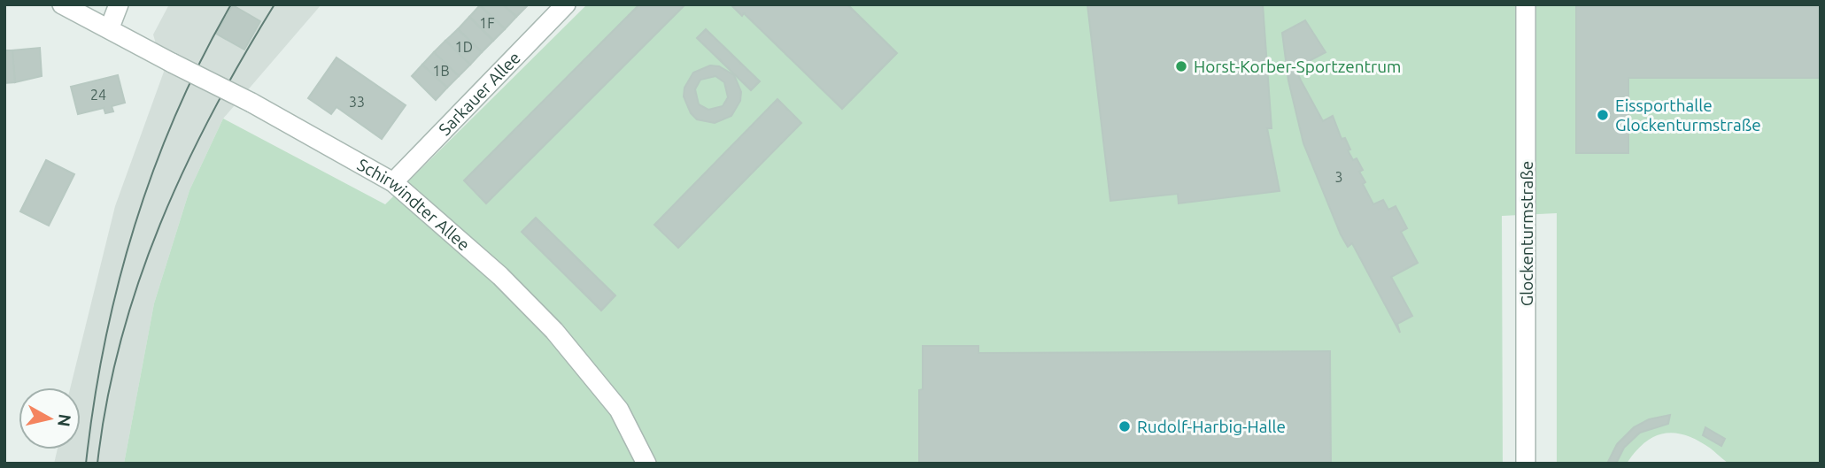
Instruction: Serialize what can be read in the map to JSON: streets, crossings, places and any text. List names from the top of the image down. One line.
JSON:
{"streets":{"street":["Sarkauer Allee","Schirwindter Allee","Glockenturmstraße"]},"crossings":[["Sarkauer Allee","Schirwindter Allee"]],"places":["Horst-Korber-Sportzentrum","Eissporthalle Glockenturmstraße","Rudolf-Harbig-Halle"],"house_numbers":["1F","1D","1B","24","33","3"],"north":"right"}
